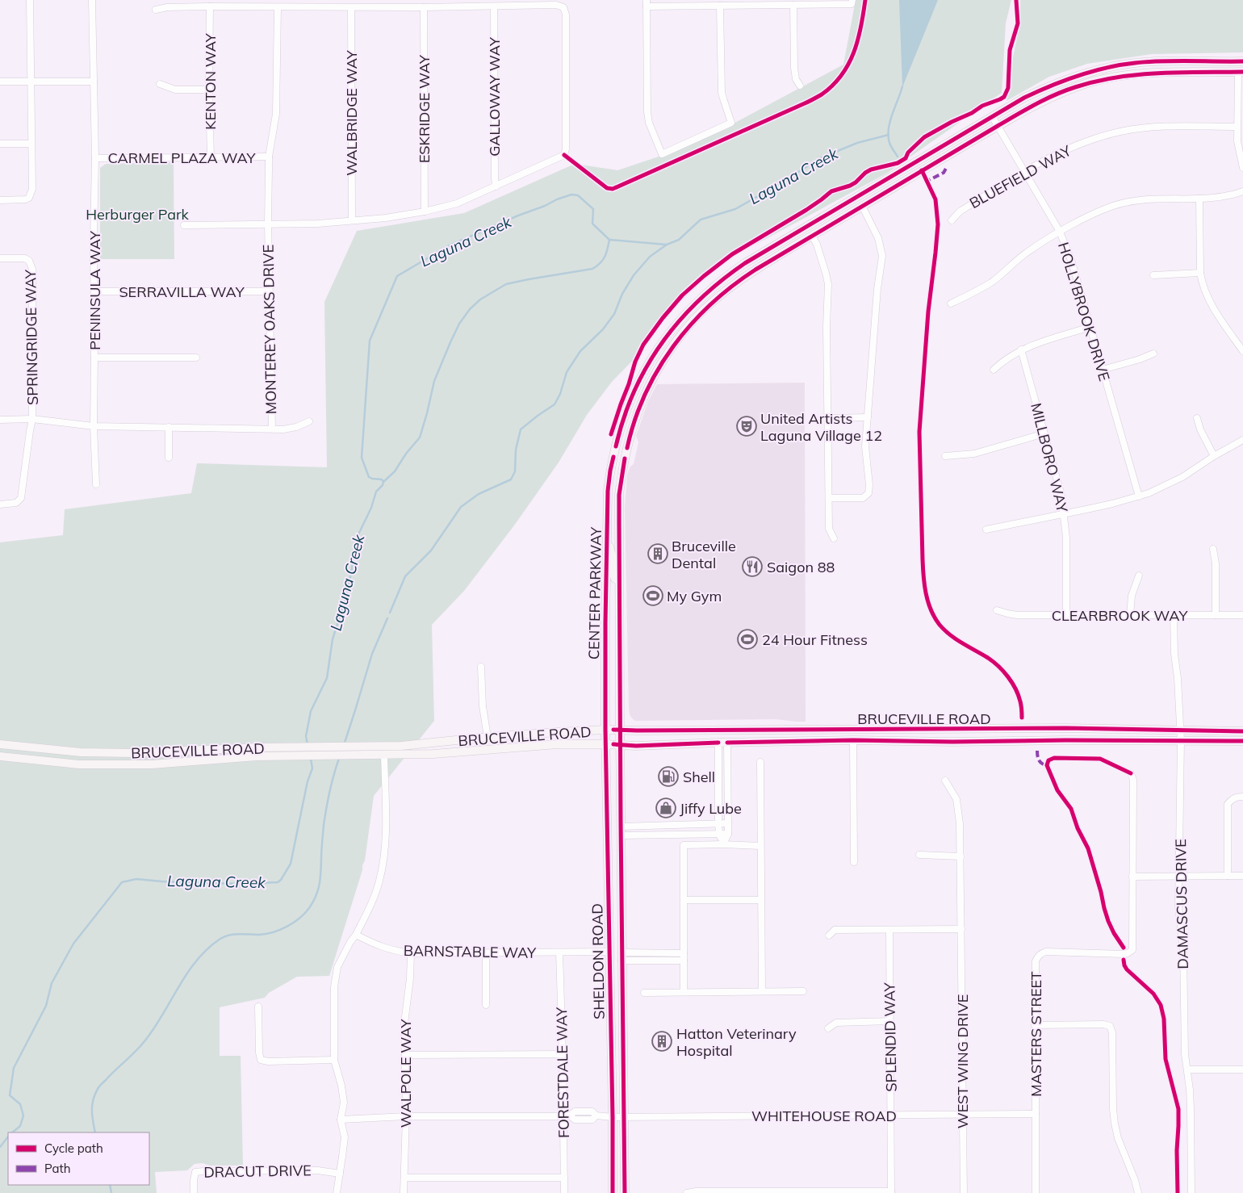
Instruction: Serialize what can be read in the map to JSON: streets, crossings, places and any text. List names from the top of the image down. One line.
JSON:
{"streets":{"main road":["CENTER PARKWAY","BRUCEVILLE ROAD","SHELDON ROAD"],"street":["KENTON WAY","GALLOWAY WAY","ESKRIDGE WAY","WALBRIDGE WAY","CARMEL PLAZA WAY","BLUEFIELD WAY","PENINSULA WAY","SERRAVILLA WAY","HOLLYBROOK DRIVE","MONTEREY OAKS DRIVE","SPRINGRIDGE WAY","MILLBORO WAY","CLEARBROOK WAY","DAMASCUS DRIVE","BARNSTABLE WAY","MASTERS STREET","SPLENDID WAY","WEST WING DRIVE","FORESTDALE WAY","WALPOLE WAY","WHITEHOUSE ROAD","DRACUT DRIVE"]},"crossings":[["KENTON WAY","CARMEL PLAZA WAY"],["CARMEL PLAZA WAY","PENINSULA WAY"],["CARMEL PLAZA WAY","MONTEREY OAKS DRIVE"],["BLUEFIELD WAY","HOLLYBROOK DRIVE"],["PENINSULA WAY","SERRAVILLA WAY"],["PENINSULA WAY","MONTEREY OAKS DRIVE"],["SERRAVILLA WAY","MONTEREY OAKS DRIVE"],["HOLLYBROOK DRIVE","CENTER PARKWAY"],["MONTEREY OAKS DRIVE","SPRINGRIDGE WAY"],["MILLBORO WAY","CLEARBROOK WAY"],["CENTER PARKWAY","BRUCEVILLE ROAD"],["CENTER PARKWAY","SHELDON ROAD"],["CLEARBROOK WAY","DAMASCUS DRIVE"],["BRUCEVILLE ROAD","DAMASCUS DRIVE"],["BRUCEVILLE ROAD","SHELDON ROAD"],["BARNSTABLE WAY","SHELDON ROAD"],["BARNSTABLE WAY","FORESTDALE WAY"],["BARNSTABLE WAY","WALPOLE WAY"],["SHELDON ROAD","WHITEHOUSE ROAD"],["MASTERS STREET","WHITEHOUSE ROAD"],["SPLENDID WAY","WHITEHOUSE ROAD"],["WEST WING DRIVE","WHITEHOUSE ROAD"],["FORESTDALE WAY","WHITEHOUSE ROAD"]],"water":["Laguna Creek"],"parks":["Herburger Park"],"places":{"theatre":["United Artists Laguna Village 12"],"building":["Bruceville Dental","Hatton Veterinary Hospital"],"restaurant":["Saigon 88"],"sports":["My Gym","24 Hour Fitness"],"fuel station":["Shell"],"shop":["Jiffy Lube"]},"legend":["Cycle path","Path"]}
